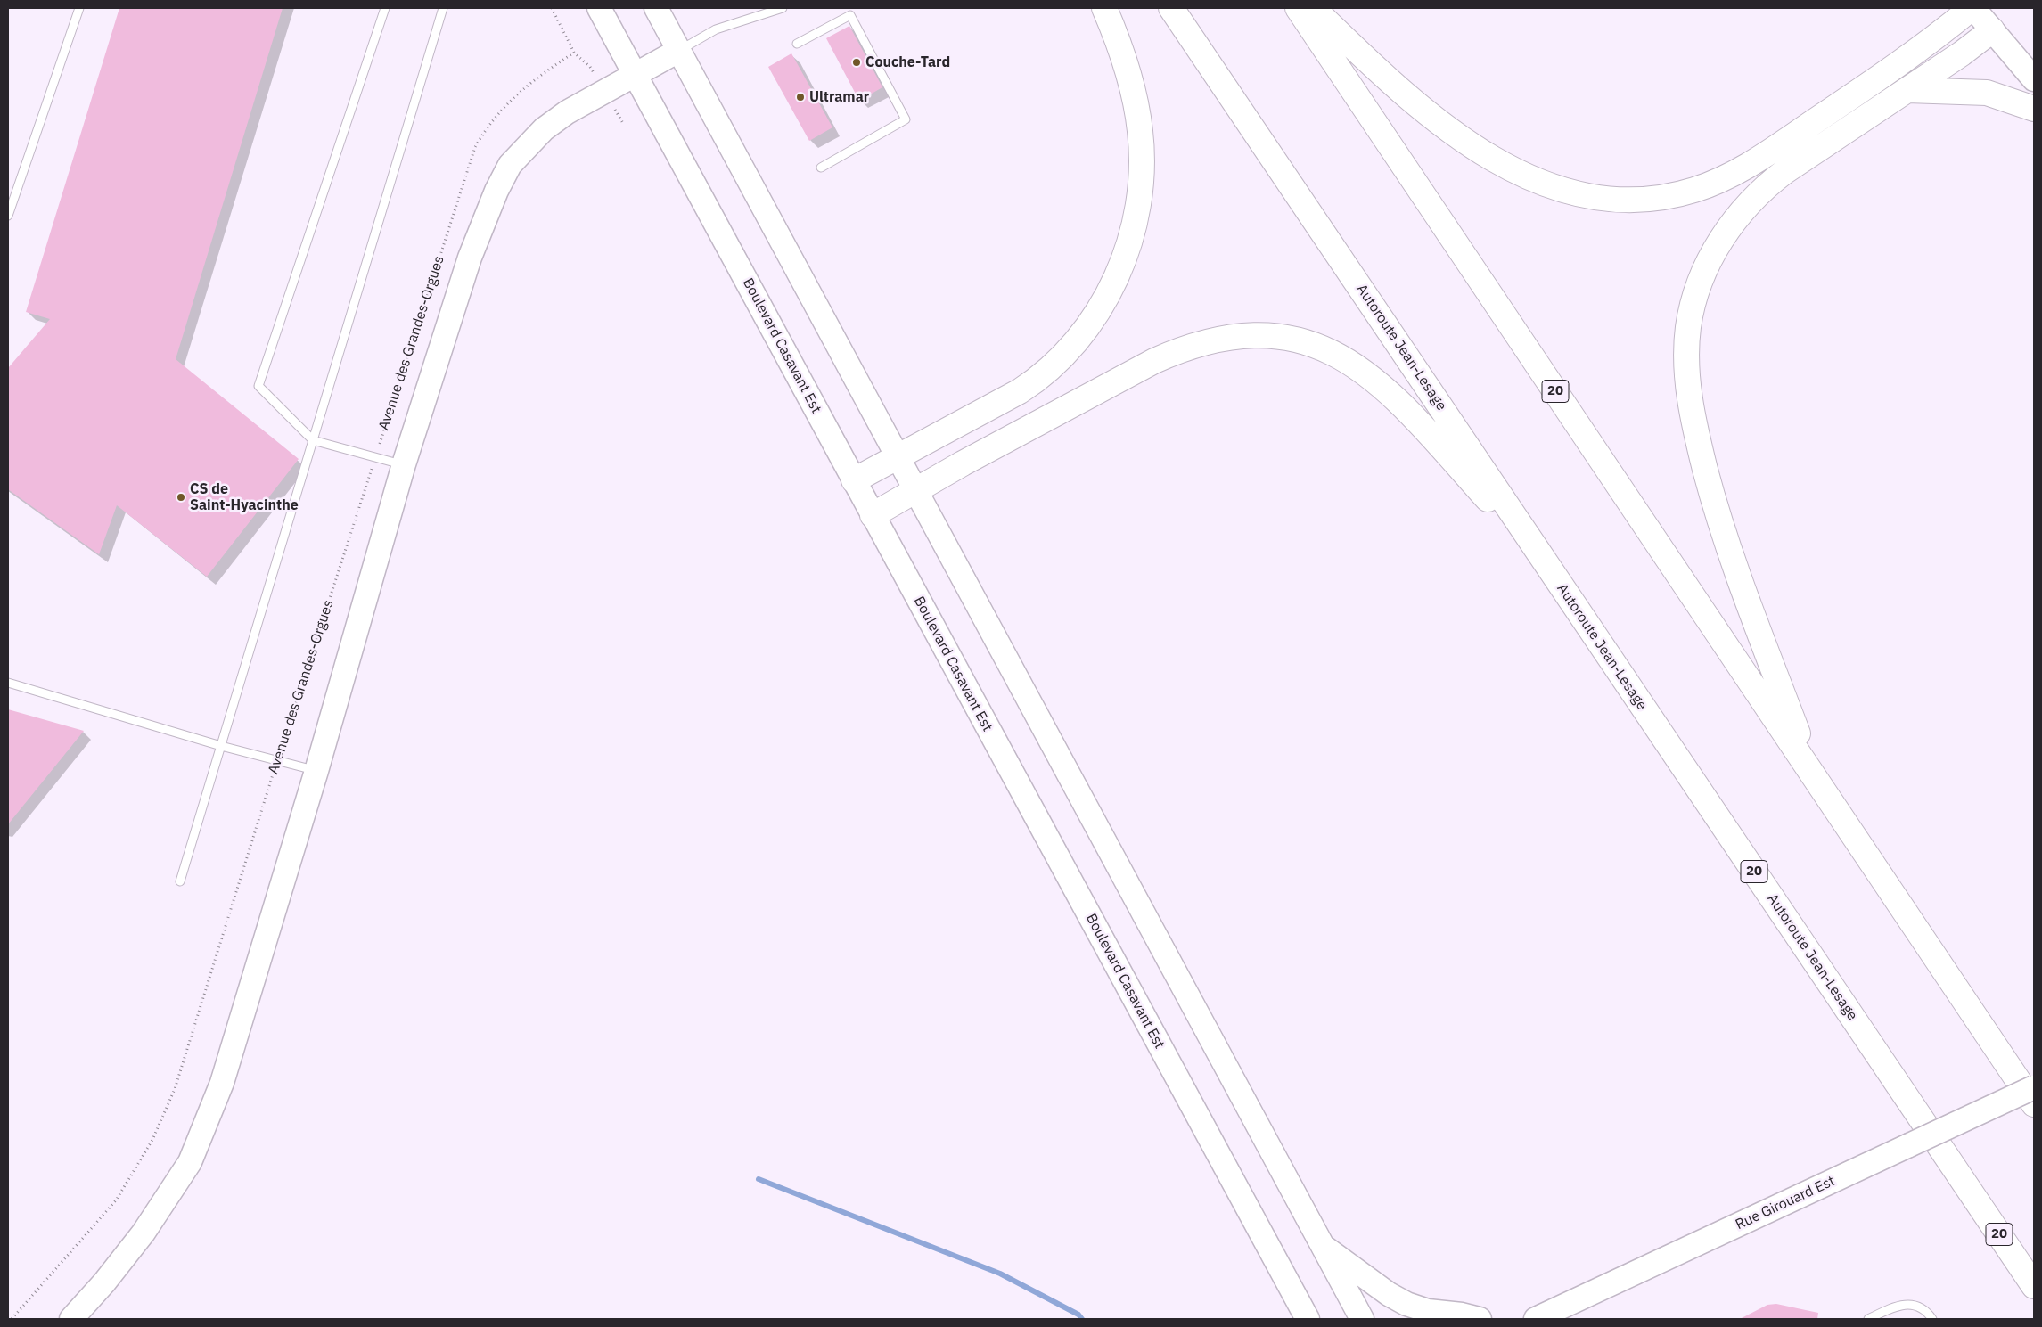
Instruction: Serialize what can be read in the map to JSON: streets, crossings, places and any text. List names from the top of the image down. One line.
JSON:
{"streets":{"highway":["Autoroute Jean-Lesage","20"],"street":["Avenue des Grandes-Orgues","Boulevard Casavant Est","Rue Girouard Est"]},"crossings":[["Avenue des Grandes-Orgues","Boulevard Casavant Est"]],"places":["Couche-Tard","Ultramar","CS de Saint-Hyacinthe"]}
